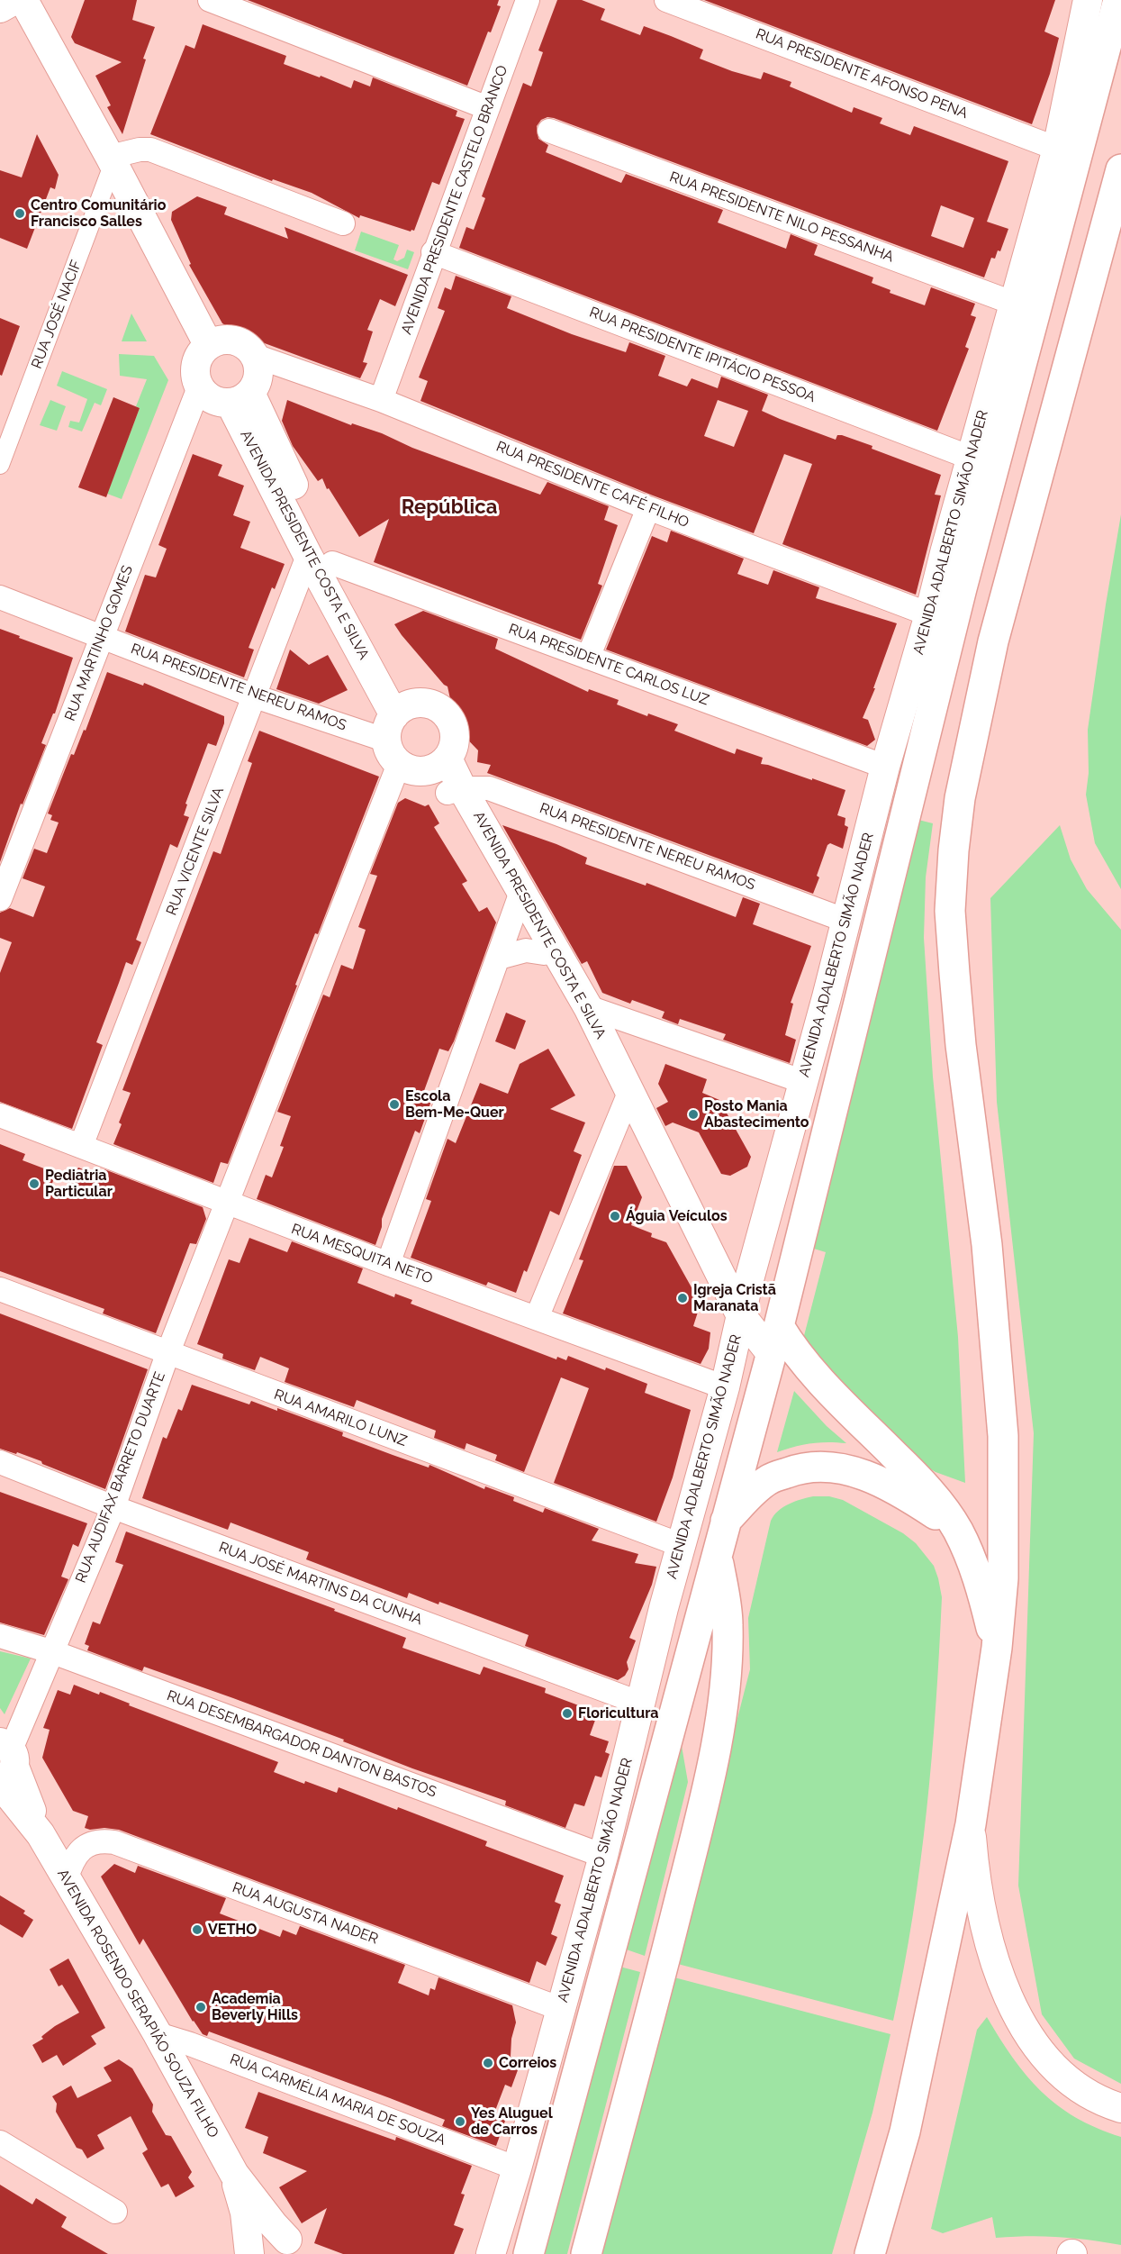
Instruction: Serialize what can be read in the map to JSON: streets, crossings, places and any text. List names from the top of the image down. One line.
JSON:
{"streets":{"main road":["AVENIDA ADALBERTO SIMÃO NADER"],"street":["RUA PRESIDENTE AFONSO PENA","AVENIDA PRESIDENTE CASTELO BRANCO","RUA PRESIDENTE NILO PESSANHA","RUA JOSÉ NACIF","RUA PRESIDENTE IPITÁCIO PESSOA","RUA PRESIDENTE CAFÉ FILHO","AVENIDA PRESIDENTE COSTA E SILVA","RUA MARTINHO GOMES","RUA PRESIDENTE CARLOS LUZ","RUA PRESIDENTE NEREU RAMOS","RUA VICENTE SILVA","RUA MESQUITA NETO","RUA AMARILO LUNZ","RUA AUDIFAX BARRETO DUARTE","RUA JOSÉ MARTINS DA CUNHA","RUA DESEMBARGADOR DANTON BASTOS","RUA AUGUSTA NADER","AVENIDA ROSENDO SERAPIÃO SOUZA FILHO","RUA CARMÉLIA MARIA DE SOUZA"]},"crossings":[["RUA PRESIDENTE AFONSO PENA","AVENIDA ADALBERTO SIMÃO NADER"],["AVENIDA PRESIDENTE CASTELO BRANCO","RUA PRESIDENTE IPITÁCIO PESSOA"],["AVENIDA PRESIDENTE CASTELO BRANCO","RUA PRESIDENTE CAFÉ FILHO"],["RUA PRESIDENTE NILO PESSANHA","AVENIDA ADALBERTO SIMÃO NADER"],["RUA PRESIDENTE IPITÁCIO PESSOA","AVENIDA ADALBERTO SIMÃO NADER"],["RUA PRESIDENTE CAFÉ FILHO","AVENIDA ADALBERTO SIMÃO NADER"],["RUA PRESIDENTE CAFÉ FILHO","AVENIDA PRESIDENTE COSTA E SILVA"],["RUA PRESIDENTE CAFÉ FILHO","RUA MARTINHO GOMES"],["AVENIDA ADALBERTO SIMÃO NADER","AVENIDA PRESIDENTE COSTA E SILVA"],["AVENIDA ADALBERTO SIMÃO NADER","RUA PRESIDENTE CARLOS LUZ"],["AVENIDA ADALBERTO SIMÃO NADER","RUA PRESIDENTE NEREU RAMOS"],["AVENIDA ADALBERTO SIMÃO NADER","RUA MESQUITA NETO"],["AVENIDA ADALBERTO SIMÃO NADER","RUA AMARILO LUNZ"],["AVENIDA ADALBERTO SIMÃO NADER","RUA JOSÉ MARTINS DA CUNHA"],["AVENIDA ADALBERTO SIMÃO NADER","RUA DESEMBARGADOR DANTON BASTOS"],["AVENIDA ADALBERTO SIMÃO NADER","RUA AUGUSTA NADER"],["AVENIDA ADALBERTO SIMÃO NADER","RUA CARMÉLIA MARIA DE SOUZA"],["AVENIDA PRESIDENTE COSTA E SILVA","RUA MARTINHO GOMES"],["AVENIDA PRESIDENTE COSTA E SILVA","RUA PRESIDENTE CARLOS LUZ"],["AVENIDA PRESIDENTE COSTA E SILVA","RUA PRESIDENTE NEREU RAMOS"],["AVENIDA PRESIDENTE COSTA E SILVA","RUA VICENTE SILVA"],["RUA MARTINHO GOMES","RUA PRESIDENTE NEREU RAMOS"],["RUA PRESIDENTE CARLOS LUZ","RUA VICENTE SILVA"],["RUA PRESIDENTE NEREU RAMOS","RUA VICENTE SILVA"],["RUA VICENTE SILVA","RUA MESQUITA NETO"],["RUA MESQUITA NETO","RUA AUDIFAX BARRETO DUARTE"],["RUA AMARILO LUNZ","RUA AUDIFAX BARRETO DUARTE"],["RUA AUDIFAX BARRETO DUARTE","RUA JOSÉ MARTINS DA CUNHA"],["RUA AUDIFAX BARRETO DUARTE","RUA DESEMBARGADOR DANTON BASTOS"],["RUA AUDIFAX BARRETO DUARTE","AVENIDA ROSENDO SERAPIÃO SOUZA FILHO"],["RUA AUGUSTA NADER","AVENIDA ROSENDO SERAPIÃO SOUZA FILHO"],["AVENIDA ROSENDO SERAPIÃO SOUZA FILHO","RUA CARMÉLIA MARIA DE SOUZA"]],"districts":["República"],"places":["Centro Comunitário Francisco Salles","Escola Bem-Me-Quer","Posto Mania Abastecimento","Pediatria Particular","Águia Veículos","Igreja Cristã Maranata","Floricultura","VETHO","Academia Beverly Hills","Correios","Yes Aluguel de Carros"]}
